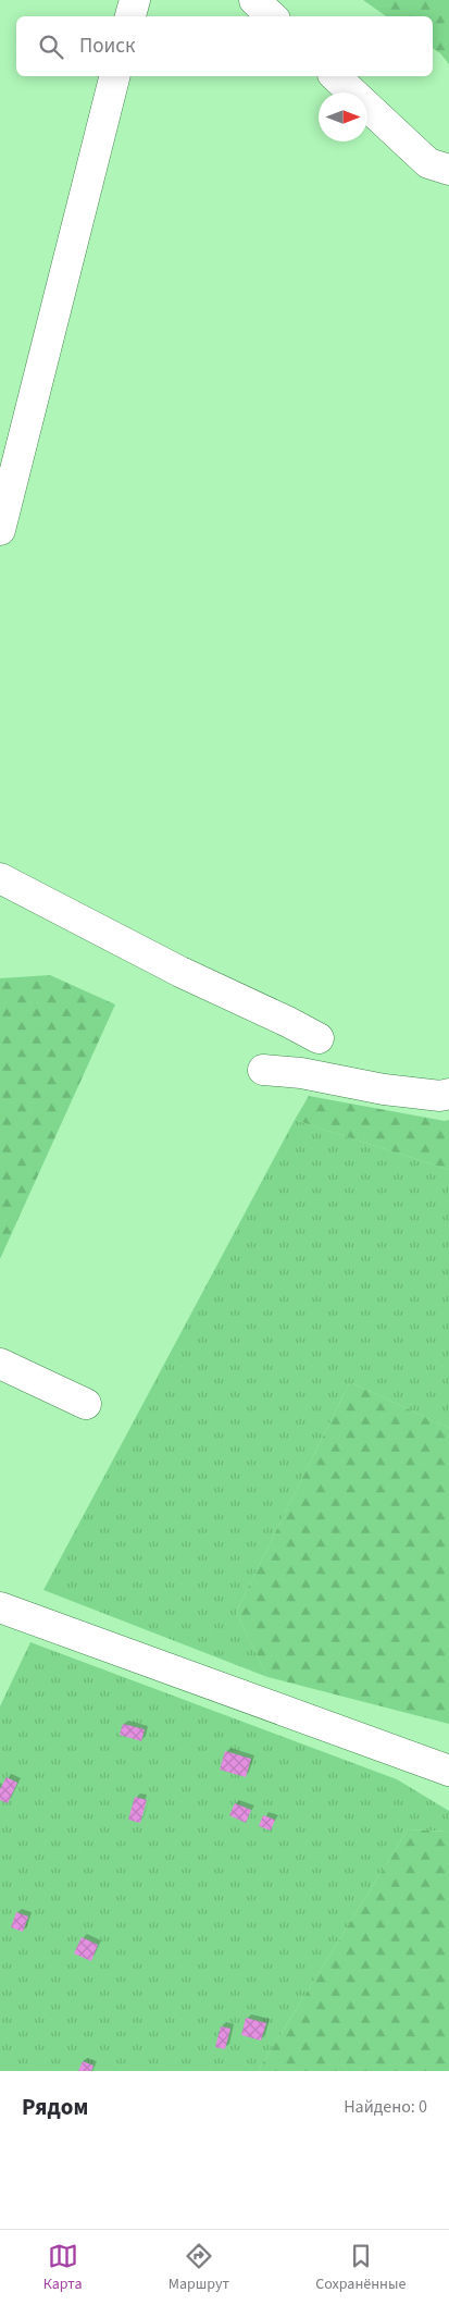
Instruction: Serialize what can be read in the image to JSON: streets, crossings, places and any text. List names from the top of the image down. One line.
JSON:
{"north":"right","page":{"search":"Поиск","heading":["Рядом","Найдено: 0"],"nav":["Карта","Маршрут","Сохранённые"]}}
